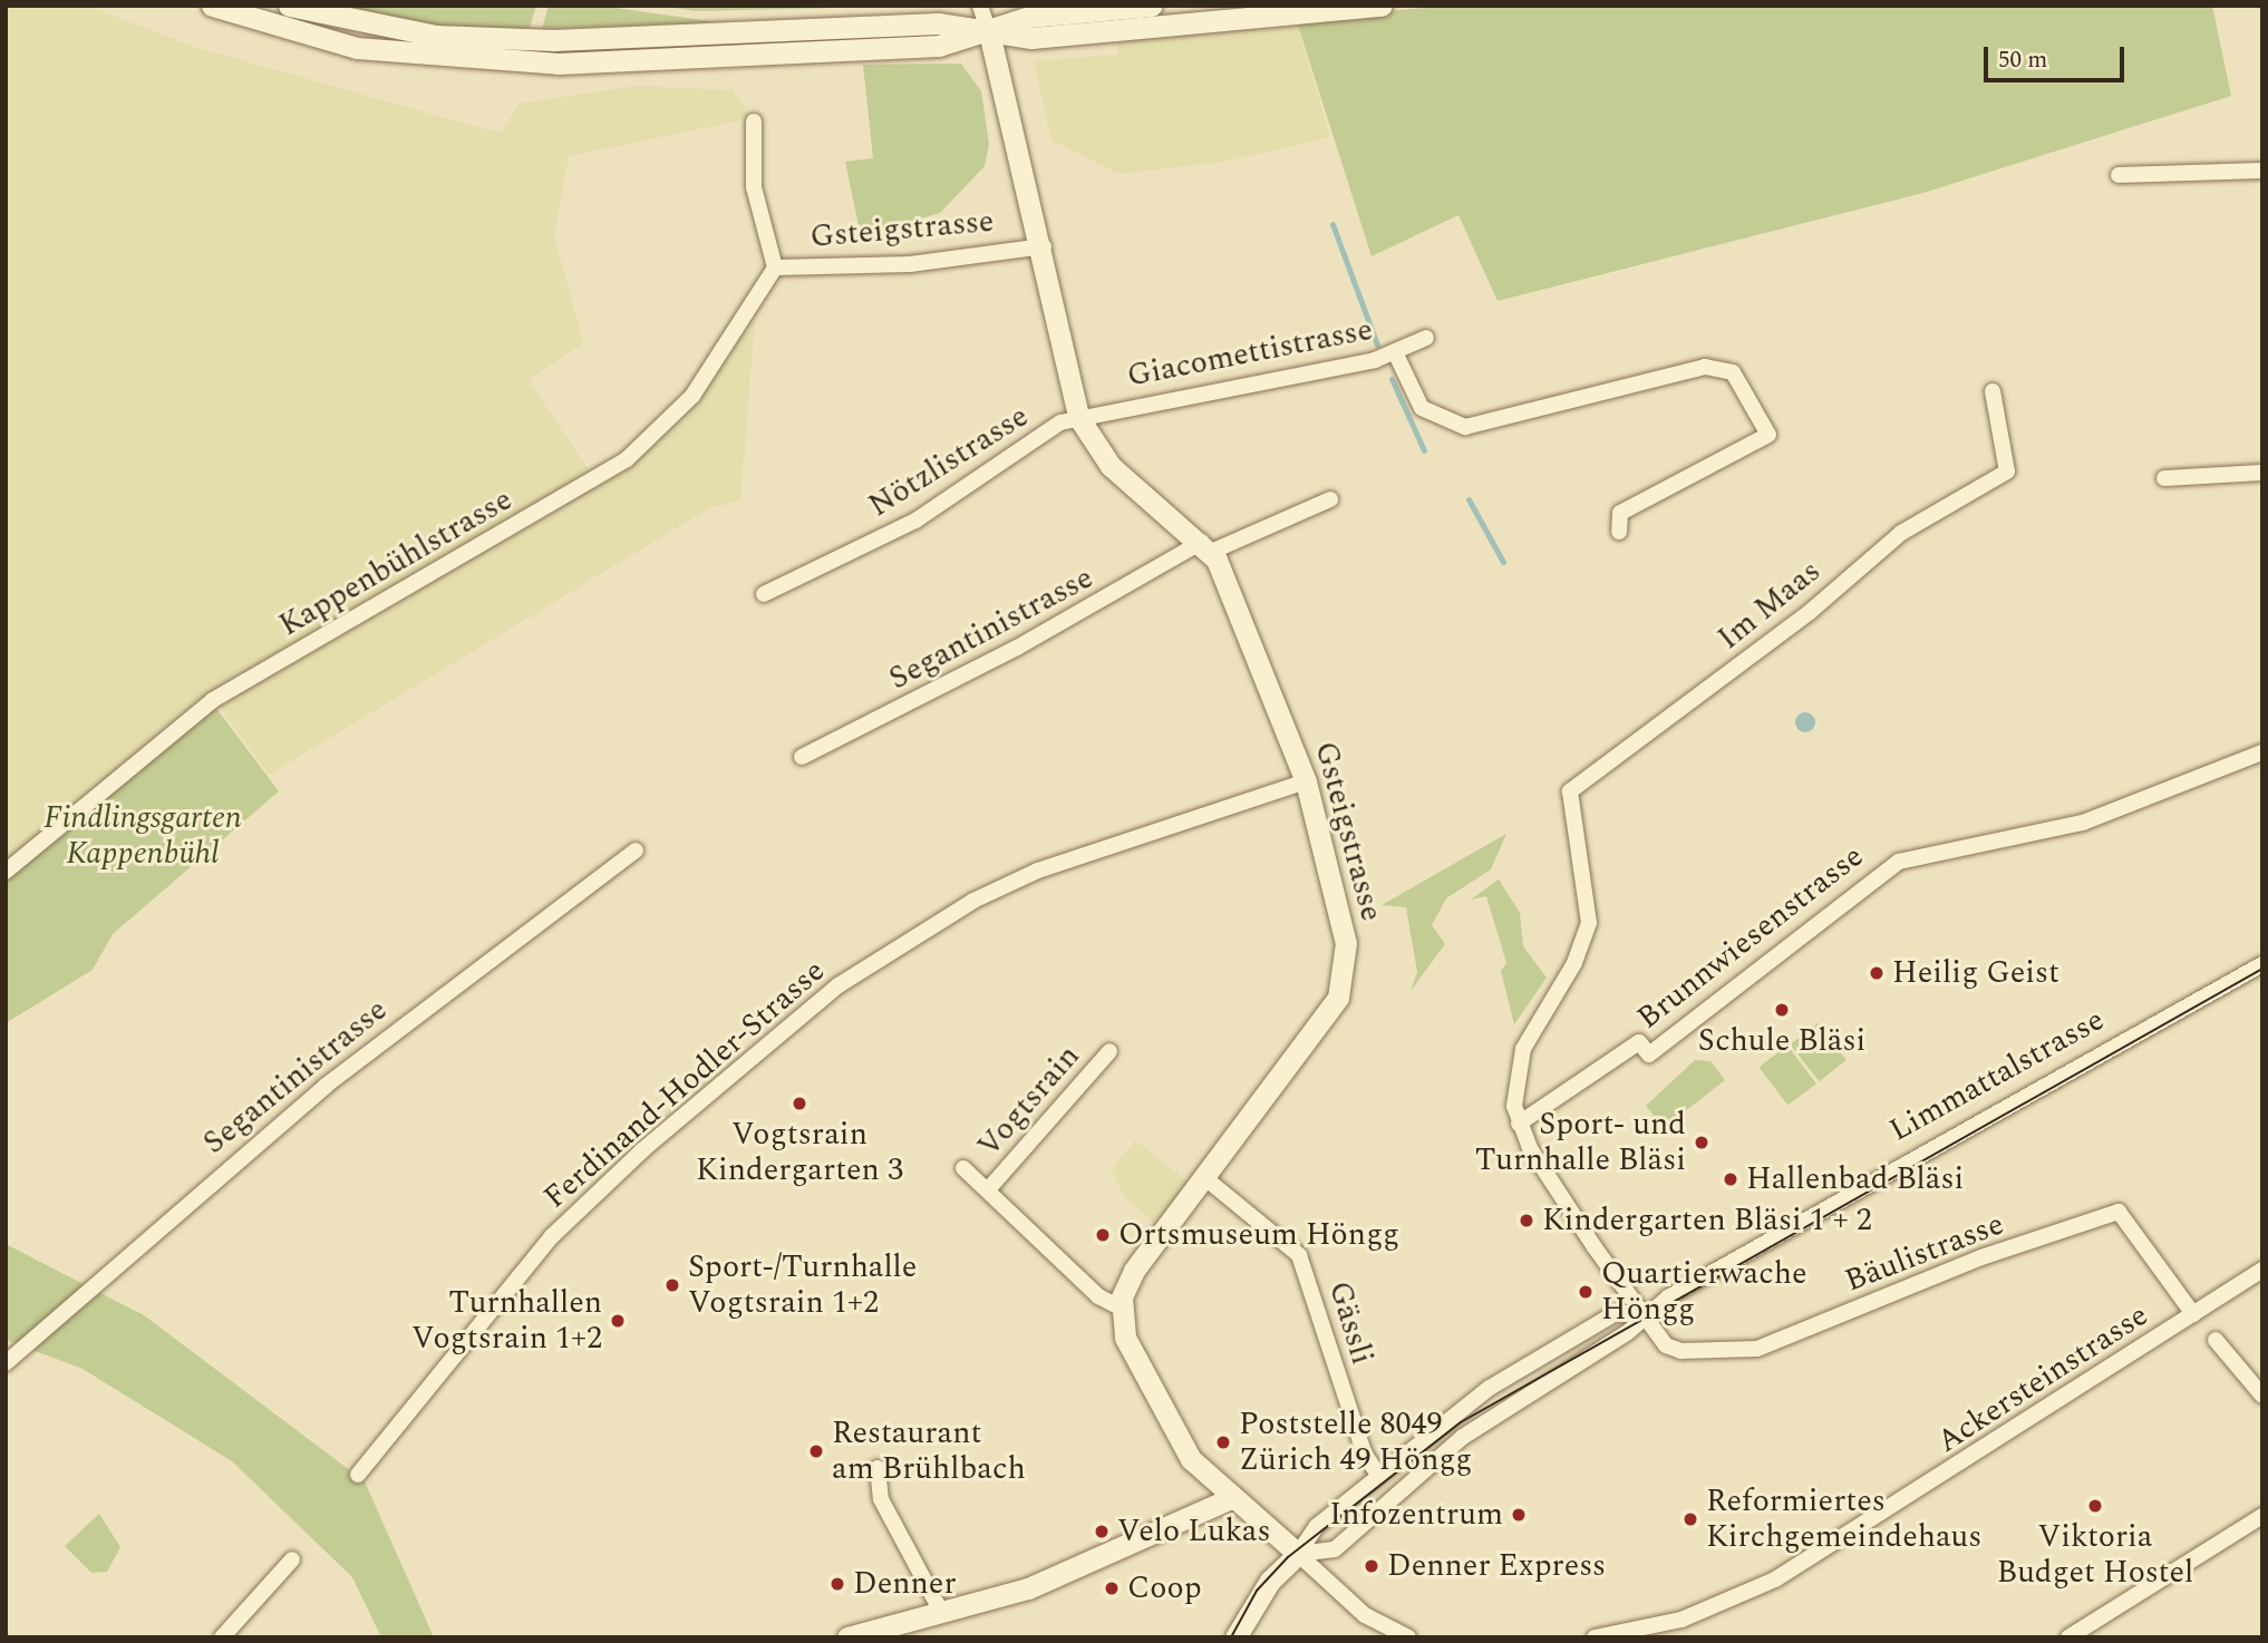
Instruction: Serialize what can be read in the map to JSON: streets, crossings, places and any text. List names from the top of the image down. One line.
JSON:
{"streets":{"street":["Gsteigstrasse","Giacomettistrasse","Nötzlistrasse","Kappenbühlstrasse","Im Maas","Segantinistrasse","Brunnwiesenstrasse","Limmattalstrasse","Ferdinand-Hodler-Strasse","Vogtsrain","Bäulistrasse","Gässli","Ackersteinstrasse"]},"crossings":[["Gsteigstrasse","Giacomettistrasse"],["Gsteigstrasse","Nötzlistrasse"],["Gsteigstrasse","Kappenbühlstrasse"],["Gsteigstrasse","Segantinistrasse"],["Gsteigstrasse","Ferdinand-Hodler-Strasse"],["Gsteigstrasse","Vogtsrain"],["Gsteigstrasse","Gässli"],["Giacomettistrasse","Nötzlistrasse"],["Im Maas","Brunnwiesenstrasse"],["Limmattalstrasse","Bäulistrasse"],["Limmattalstrasse","Gässli"],["Bäulistrasse","Ackersteinstrasse"]],"parks":["Findlingsgarten Kappenbühl"],"places":["Heilig Geist","Schule Bläsi","Vogtsrain Kindergarten 3","Sport- und Turnhalle Bläsi","Hallenbad Bläsi","Kindergarten Bläsi 1 + 2","Ortsmuseum Höngg","Sport-/Turnhalle Vogtsrain 1+2","Quartierwache Höngg","Turnhallen Vogtsrain 1+2","Poststelle 8049 Zürich 49 Höngg","Restaurant am Brühlbach","Viktoria Budget Hostel","Infozentrum","Reformiertes Kirchgemeindehaus","Velo Lukas","Denner Express","Denner","Coop"],"scale_bar":"50 m"}
